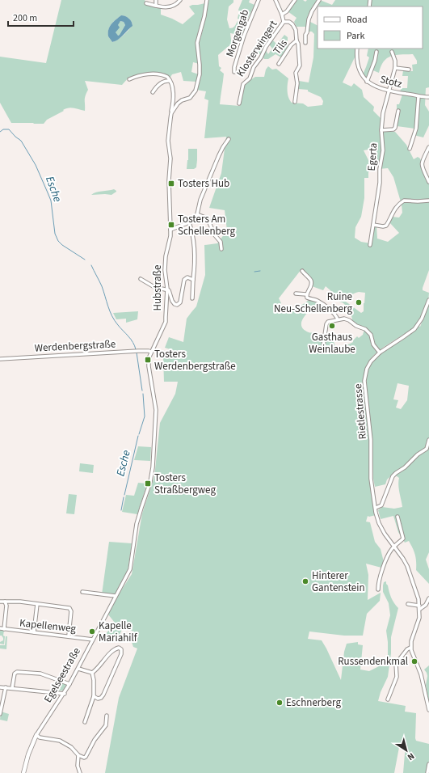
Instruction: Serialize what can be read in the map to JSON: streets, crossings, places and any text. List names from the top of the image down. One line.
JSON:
{"streets":{"main road":["Egelseestraße"],"street":["Morgengab","Tils","Klosterwingert","Stotz","Egerta","Hubstraße","Werdenbergstraße","Rietlestrasse","Kapellenweg"]},"crossings":[["Stotz","Egerta"],["Hubstraße","Werdenbergstraße"],["Hubstraße","Egelseestraße"],["Kapellenweg","Egelseestraße"]],"water":["Esche"],"places":{"transit":["Tosters Hub","Tosters Am Schellenberg","Tosters Werdenbergstraße","Tosters Straßbergweg"],"other":["Ruine Neu-Schellenberg","Gasthaus Weinlaube","Hinterer Gantenstein","Kapelle Mariahilf","Russendenkmal","Eschnerberg"]},"legend":["Road","Park"],"scale_bar":"200 m","north":"bottom right"}
